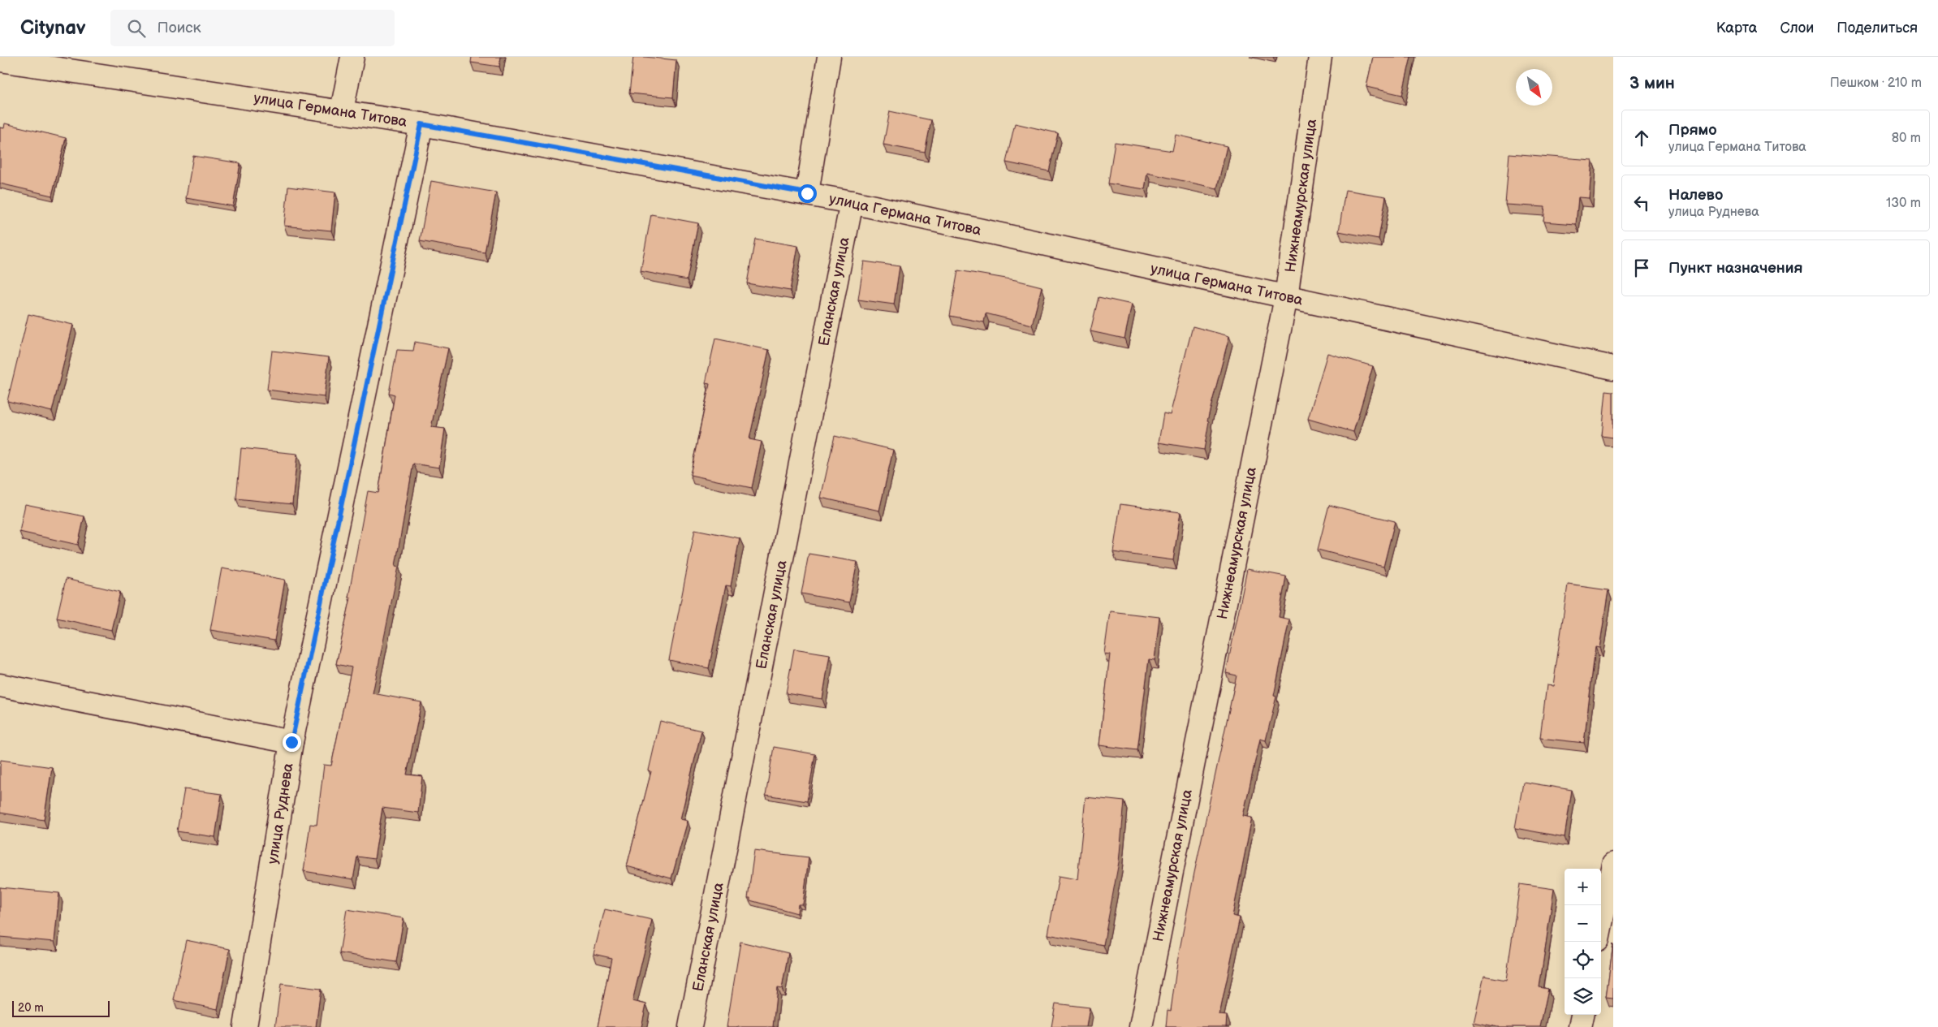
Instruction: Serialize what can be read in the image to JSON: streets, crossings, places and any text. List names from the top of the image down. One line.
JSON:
{"streets":{"street":["улица Германа Титова","Нижнеамурская улица","Еланская улица","улица Руднева"]},"crossings":[["улица Германа Титова","Нижнеамурская улица"],["улица Германа Титова","Еланская улица"],["улица Германа Титова","улица Руднева"]],"scale_bar":"20 m","north":"bottom right","page":{"header":"Citynav","search":"Поиск","nav":["Карта","Слои","Поделиться"],"heading":["3 мин","Пешком · 210 m"],"list":[["Прямо","улица Германа Титова","80 m"],["Налево","улица Руднева","130 m"],"Пункт назначения"],"map_buttons":["+","−"],"scale":"20 m"}}
